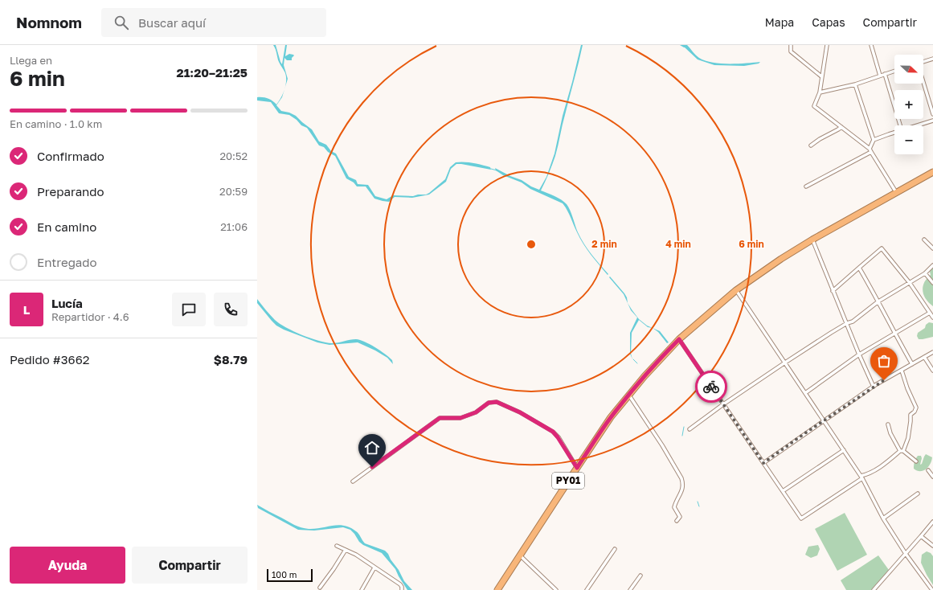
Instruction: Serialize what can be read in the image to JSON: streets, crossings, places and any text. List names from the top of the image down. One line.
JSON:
{"streets":{"highway":["PY01"]},"scale_bar":"100 m","north":"right","page":{"header":"Nomnom","search":"Buscar aquí","nav":["Mapa","Capas","Compartir"],"heading":["6 min","Llega en","21:20–21:25"],"panel":["Lucía","Repartidor · 4.6","Pedido #3662","$8.79"],"map_buttons":["+","−"],"bar":"En camino · 1.0 km","list":[["Confirmado","20:52"],["Preparando","20:59"],["En camino","21:06"],"Entregado"],"round":"L","buttons":["Ayuda","Compartir"],"scale":"100 m"},"rings":["2 min","4 min","6 min"]}
